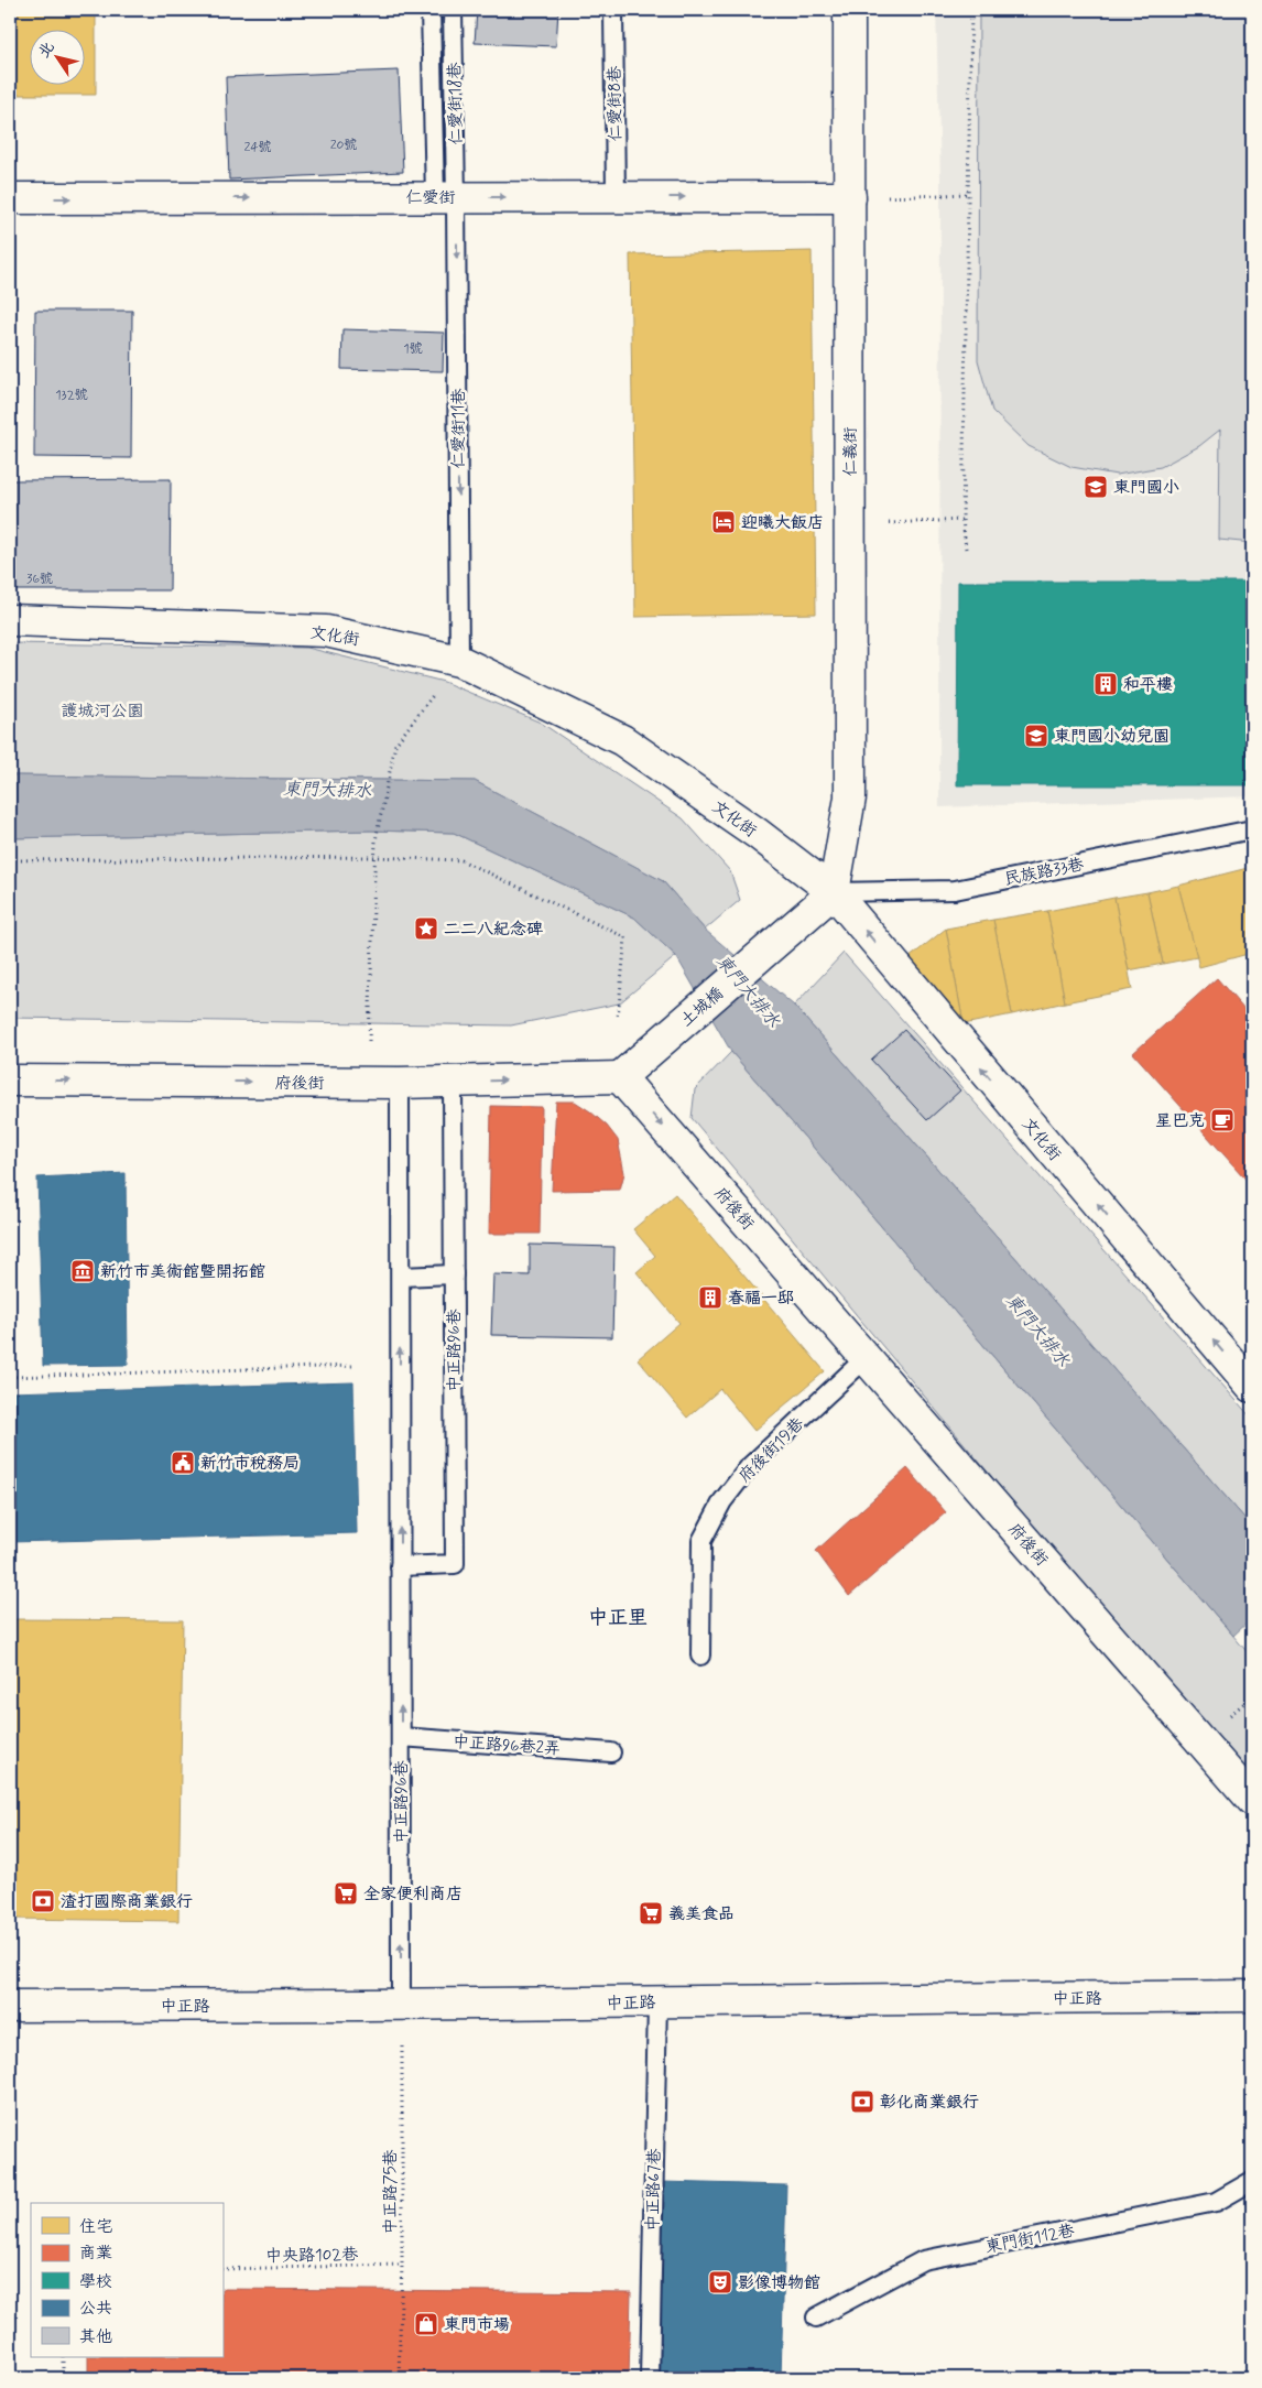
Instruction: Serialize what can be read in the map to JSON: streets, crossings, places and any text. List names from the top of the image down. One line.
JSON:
{"streets":{"street":["仁愛街","仁義街","文化街","土城橋","府後街","中正路"],"lane":["仁愛街18巷","仁愛街8巷","仁愛街11巷","民族路33巷","中正路96巷","府後街19巷","中正路96巷2弄","中正路67巷","東門街112巷"],"path":["中正路75巷","中央路102巷"]},"crossings":[["仁愛街18巷","仁愛街"],["仁愛街18巷","仁愛街11巷"],["仁愛街8巷","仁愛街"],["仁愛街","仁愛街11巷"],["仁愛街","仁義街"],["仁愛街11巷","文化街"],["仁義街","文化街"],["仁義街","民族路33巷"],["仁義街","土城橋"],["文化街","民族路33巷"],["文化街","土城橋"],["民族路33巷","土城橋"],["土城橋","府後街"],["府後街","中正路96巷"],["府後街","府後街19巷"],["中正路96巷","中正路96巷2弄"],["中正路96巷","中正路"],["中正路96巷","中正路75巷"],["中正路","中正路67巷"],["中正路","中正路75巷"],["中正路75巷","中央路102巷"]],"one_way":["仁愛街","仁愛街11巷","文化街","府後街","中正路96巷"],"districts":["中正里"],"water":["東門大排水"],"parks":["護城河公園"],"places":{"school or university":["東門國小","東門國小幼兒園"],"hotel":["迎曦大飯店"],"building":["和平樓","春福一邸"],"place":["二二八紀念碑"],"cafe":["星巴克"],"museum":["新竹市美術館暨開拓館"],"public building":["新竹市稅務局"],"supermarket":["全家便利商店","義美食品"],"bank":["渣打國際商業銀行","彰化商業銀行"],"theatre":["影像博物館"],"shop":["東門市場"]},"house_numbers":["20號","24號","1號","132號","36號"],"legend":["住宅","商業","學校","公共","其他"],"north":"top left"}
